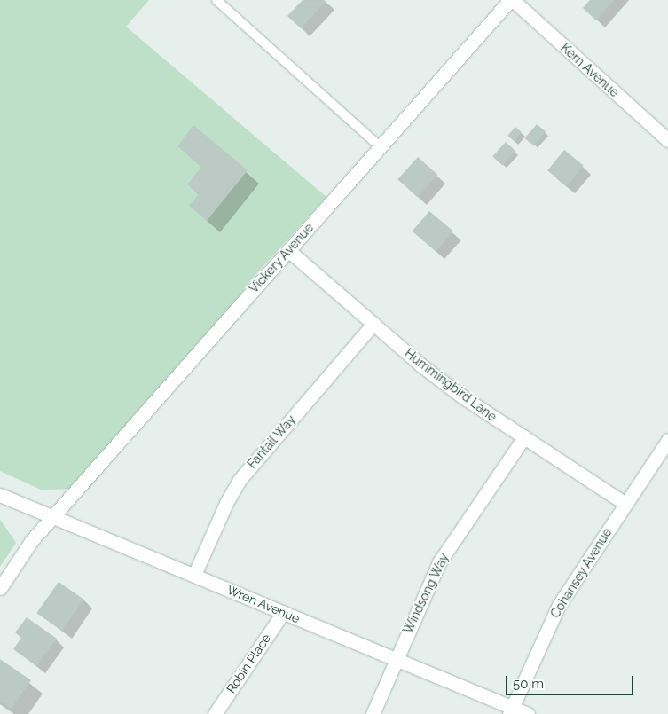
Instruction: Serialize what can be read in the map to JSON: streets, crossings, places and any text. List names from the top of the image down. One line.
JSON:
{"streets":{"street":["Kern Avenue","Vickery Avenue","Hummingbird Lane","Fantail Way","Cohansey Avenue","Windsong Way","Wren Avenue","Robin Place"]},"crossings":[["Kern Avenue","Vickery Avenue"],["Vickery Avenue","Hummingbird Lane"],["Vickery Avenue","Wren Avenue"],["Hummingbird Lane","Fantail Way"],["Hummingbird Lane","Cohansey Avenue"],["Hummingbird Lane","Windsong Way"],["Fantail Way","Wren Avenue"],["Cohansey Avenue","Wren Avenue"],["Windsong Way","Wren Avenue"],["Wren Avenue","Robin Place"]],"scale_bar":"50 m"}
